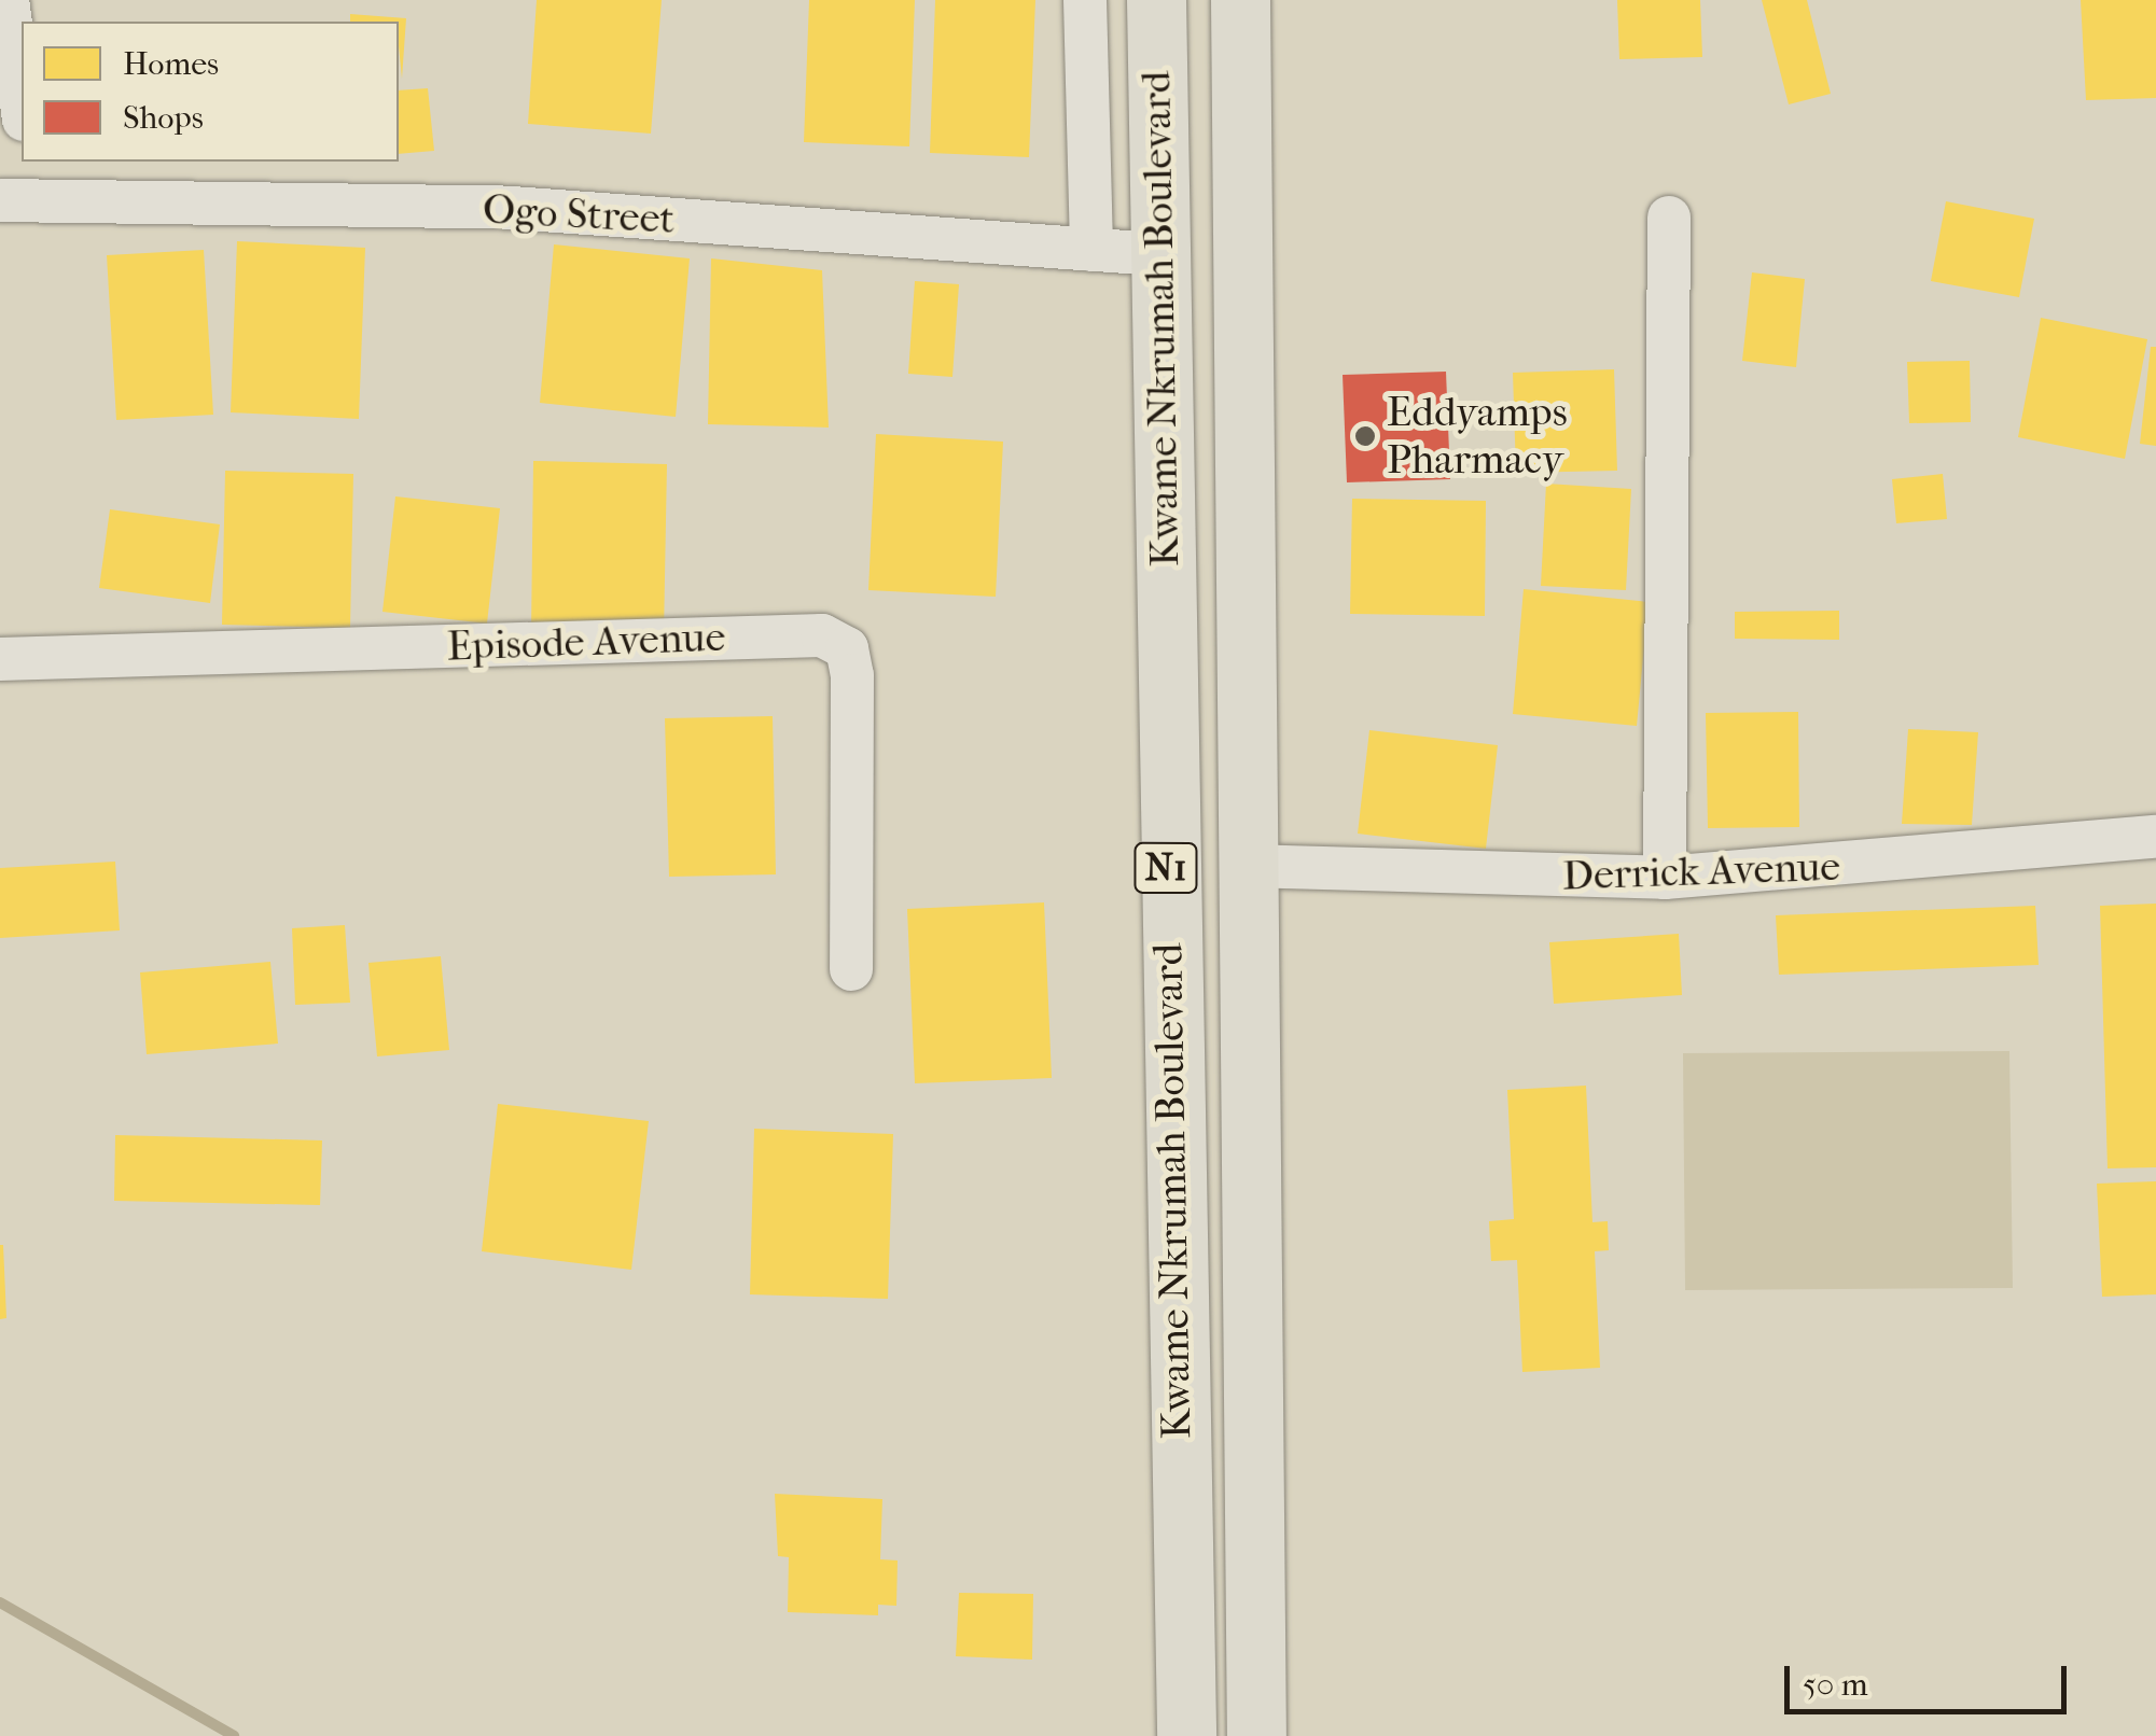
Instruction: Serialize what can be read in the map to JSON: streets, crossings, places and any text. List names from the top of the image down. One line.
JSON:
{"streets":{"highway":["Kwame Nkrumah Boulevard","N1"],"street":["Ogo Street","Episode Avenue","Derrick Avenue"]},"crossings":[["Ogo Street","Kwame Nkrumah Boulevard"],["Kwame Nkrumah Boulevard","Derrick Avenue"]],"places":["Eddyamps Pharmacy"],"legend":["Homes","Shops"],"scale_bar":"50 m"}
